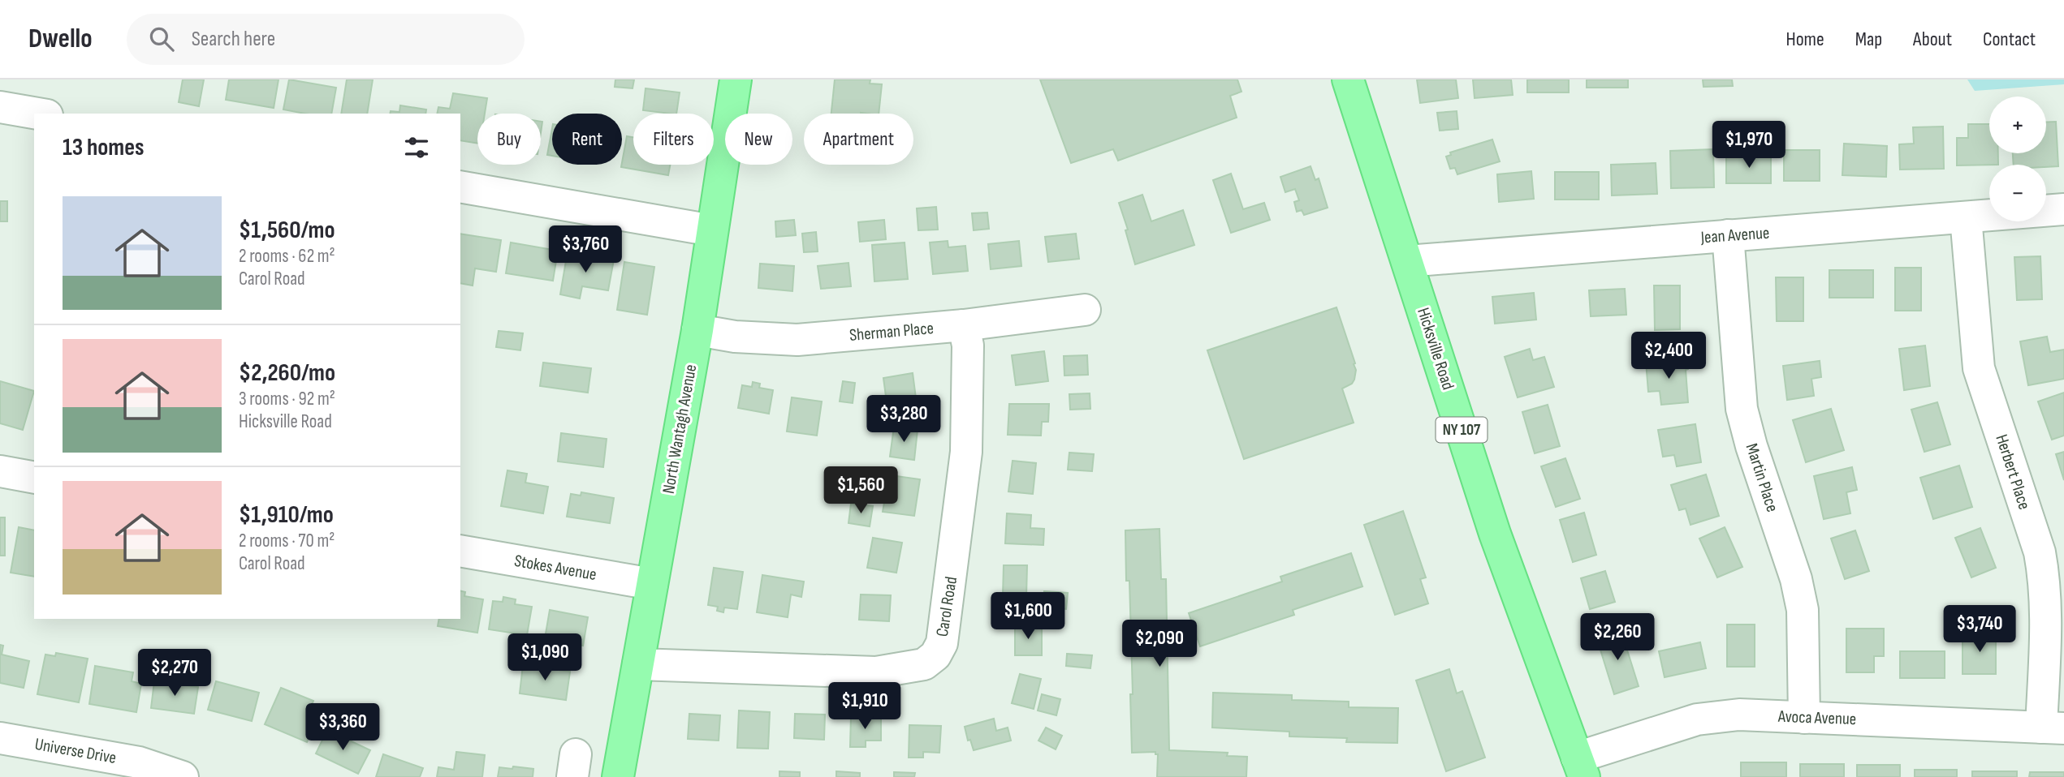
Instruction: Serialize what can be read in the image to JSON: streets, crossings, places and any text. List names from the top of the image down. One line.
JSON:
{"streets":{"main road":["Hicksville Road","North Wantagh Avenue","NY 107"],"street":["Jean Avenue","Sherman Place","Herbert Place","Martin Place","Stokes Avenue","Carol Road","Avoca Avenue","Universe Drive"]},"crossings":[["Jean Avenue","Hicksville Road"],["Jean Avenue","Herbert Place"],["Jean Avenue","Martin Place"],["Sherman Place","North Wantagh Avenue"],["Sherman Place","Carol Road"],["Hicksville Road","Avoca Avenue"],["North Wantagh Avenue","Stokes Avenue"],["North Wantagh Avenue","Carol Road"],["Herbert Place","Avoca Avenue"],["Martin Place","Avoca Avenue"]],"page":{"header":"Dwello","search":"Search here","nav":["Home","Map","About","Contact"],"map_buttons":["+","−"],"chip":["Buy","Rent","Filters","New","Apartment"],"heading":"13 homes","price":["$1,970","$3,760","$2,400","$3,280","$1,560","$1,600","$3,740","$2,260","$2,090","$1,090","$2,270","$1,910","$3,360"],"list":[{"name":"$1,560/mo","note":"2 rooms · 62 m² · Carol Road"},{"name":"$2,260/mo","note":"3 rooms · 92 m² · Hicksville Road"},{"name":"$1,910/mo","note":"2 rooms · 70 m² · Carol Road"}]}}
